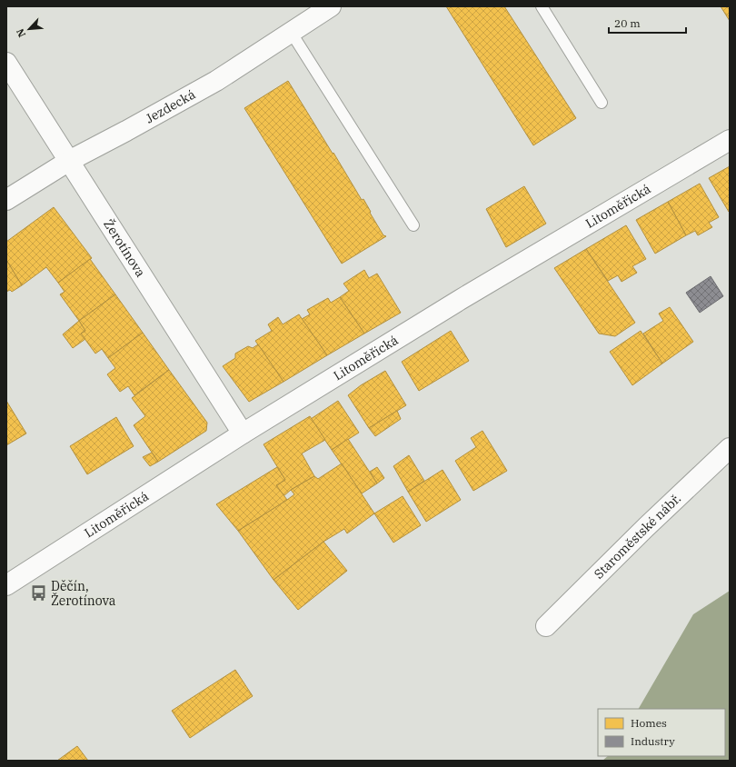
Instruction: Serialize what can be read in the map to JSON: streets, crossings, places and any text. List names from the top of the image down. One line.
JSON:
{"streets":{"street":["Jezdecká","Litoměřická","Žerotínova","Staroměstské nábř."]},"crossings":[["Jezdecká","Žerotínova"],["Litoměřická","Žerotínova"]],"places":{"bus stop":["Děčín, Žerotínova"]},"legend":["Homes","Industry"],"scale_bar":"20 m","north":"bottom left"}
